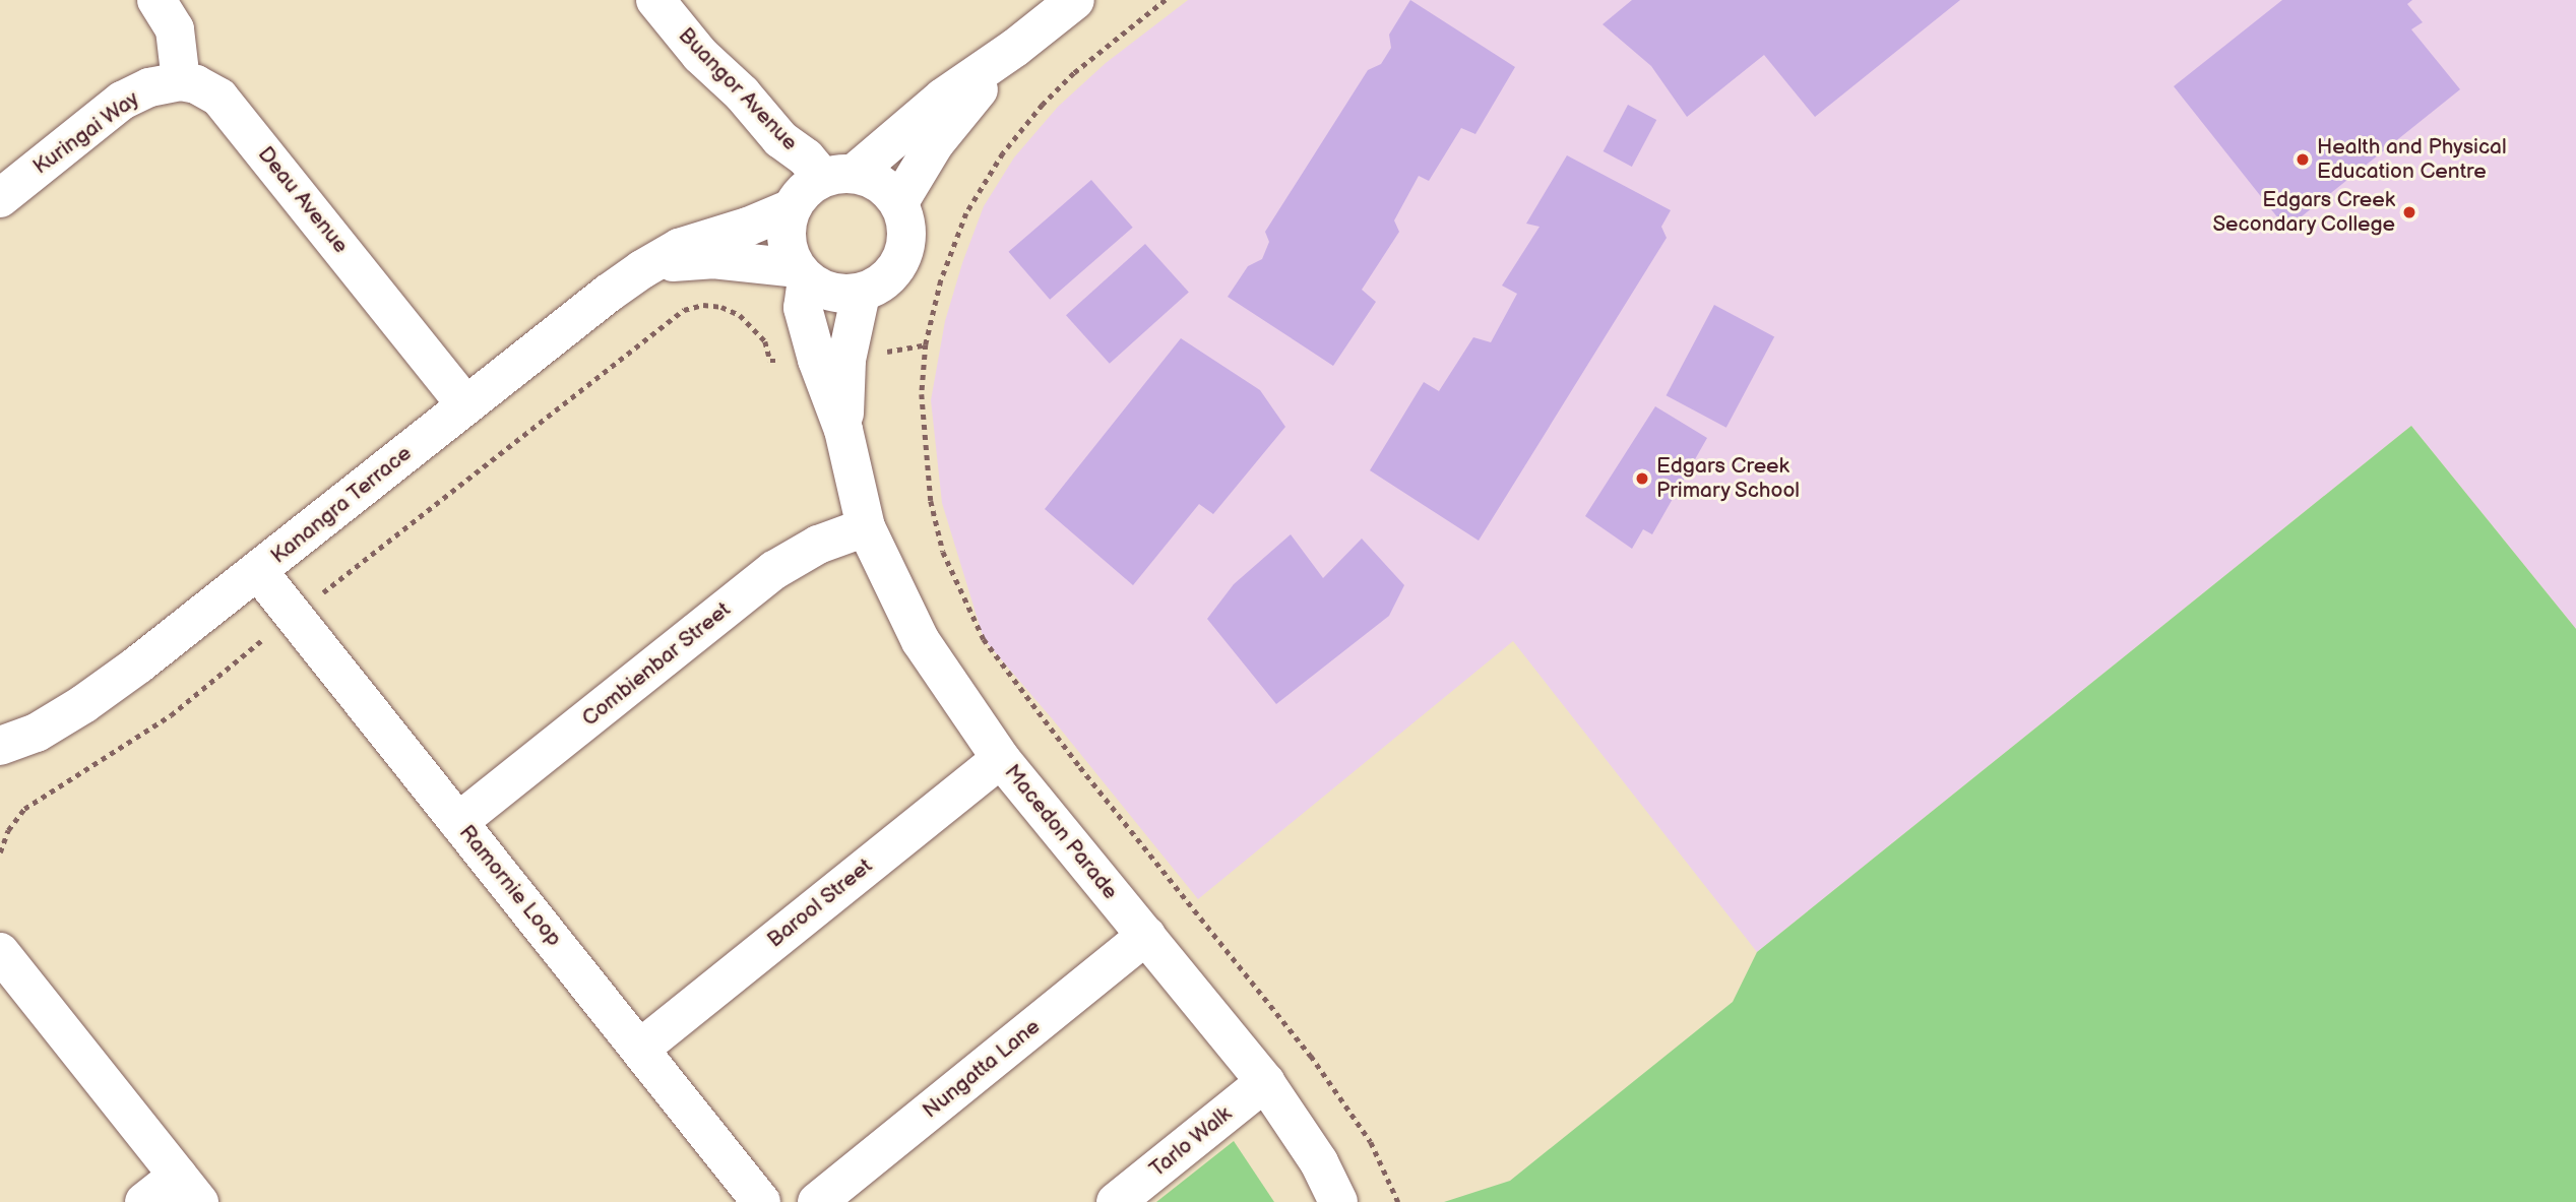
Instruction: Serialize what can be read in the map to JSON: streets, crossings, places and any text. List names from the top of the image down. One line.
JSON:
{"streets":{"street":["Buangor Avenue","Kuringai Way","Deau Avenue","Kanangra Terrace","Combienbar Street","Macedon Parade","Ramornie Loop","Barool Street","Nungatta Lane","Tarlo Walk"]},"crossings":[["Buangor Avenue","Kanangra Terrace"],["Buangor Avenue","Macedon Parade"],["Kuringai Way","Deau Avenue"],["Deau Avenue","Kanangra Terrace"],["Kanangra Terrace","Macedon Parade"],["Kanangra Terrace","Ramornie Loop"],["Combienbar Street","Macedon Parade"],["Combienbar Street","Ramornie Loop"],["Macedon Parade","Barool Street"],["Macedon Parade","Nungatta Lane"],["Macedon Parade","Tarlo Walk"],["Ramornie Loop","Barool Street"]],"places":["Health and Physical Education Centre","Edgars Creek Secondary College","Edgars Creek Primary School"]}
